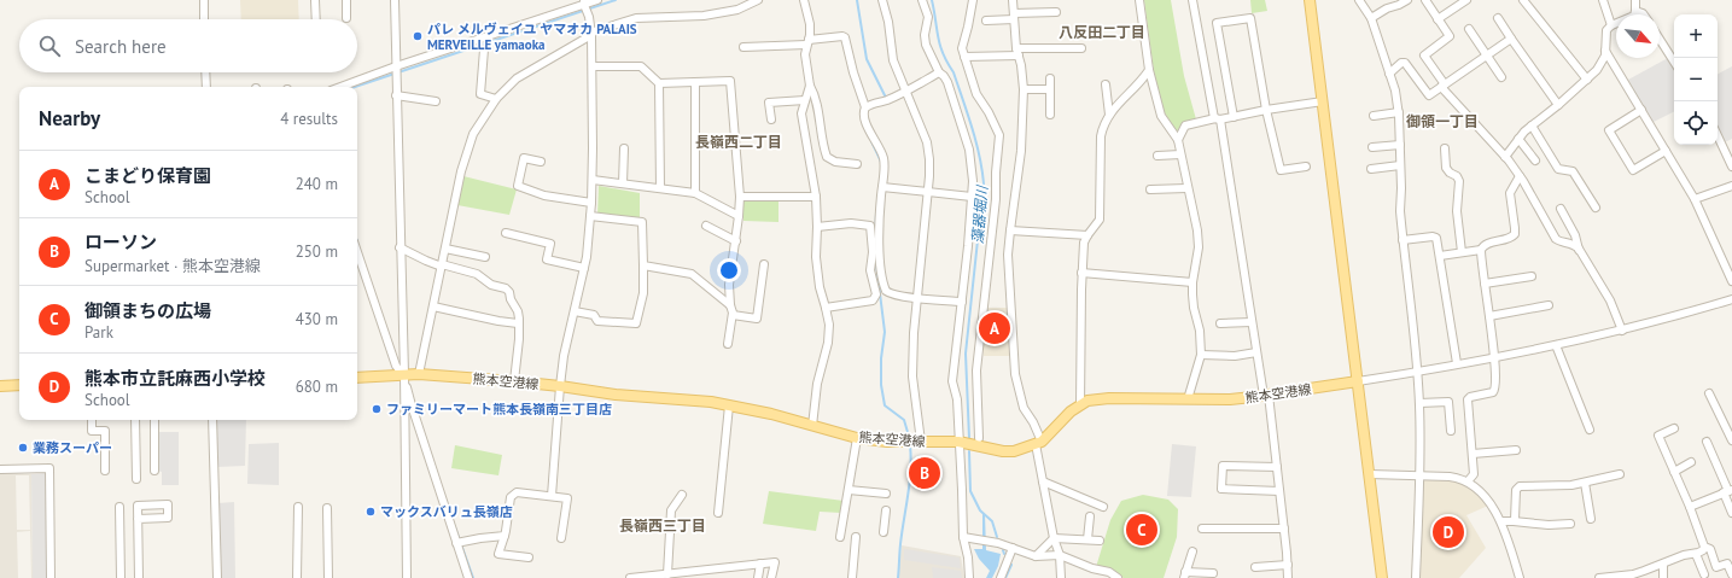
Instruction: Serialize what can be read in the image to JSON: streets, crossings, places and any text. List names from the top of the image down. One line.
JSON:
{"streets":{"main road":["熊本空港線"]},"districts":["八反田二丁目","御領一丁目","長嶺西二丁目","長嶺西三丁目"],"water":["藻器堀川"],"places":["パレ メルヴェイユ ヤマオカ PALAIS MERVEILLE yamaoka","ファミリーマート熊本長嶺南三丁目店","業務スーパー","マックスバリュ長嶺店"],"north":"bottom right","page":{"map_buttons":["+","−"],"search":"Search here","heading":["Nearby","4 results"],"list":[{"mark":"A","name":"こまどり保育園","note":"School","value":"240 m"},{"mark":"B","name":"ローソン","note":"Supermarket · 熊本空港線","value":"250 m"},{"mark":"C","name":"御領まちの広場","note":"Park","value":"430 m"},{"mark":"D","name":"熊本市立託麻西小学校","note":"School","value":"680 m"}],"pins":["A","B","C","D"]}}
